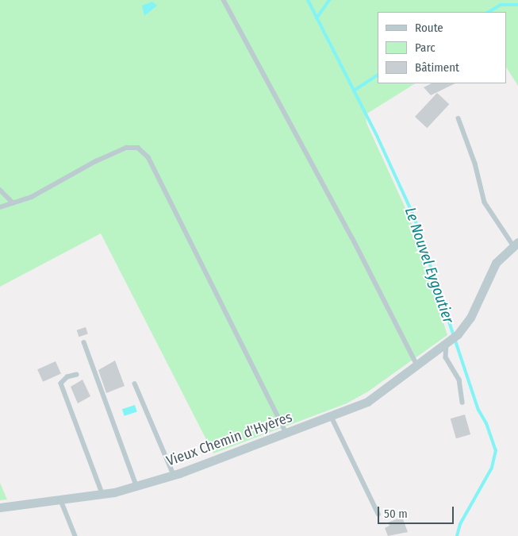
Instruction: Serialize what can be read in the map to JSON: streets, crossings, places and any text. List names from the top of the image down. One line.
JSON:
{"streets":{"street":["Vieux Chemin d'Hyères"]},"water":["Le Nouvel Eygoutier"],"legend":["Route","Parc","Bâtiment"],"scale_bar":"50 m"}
